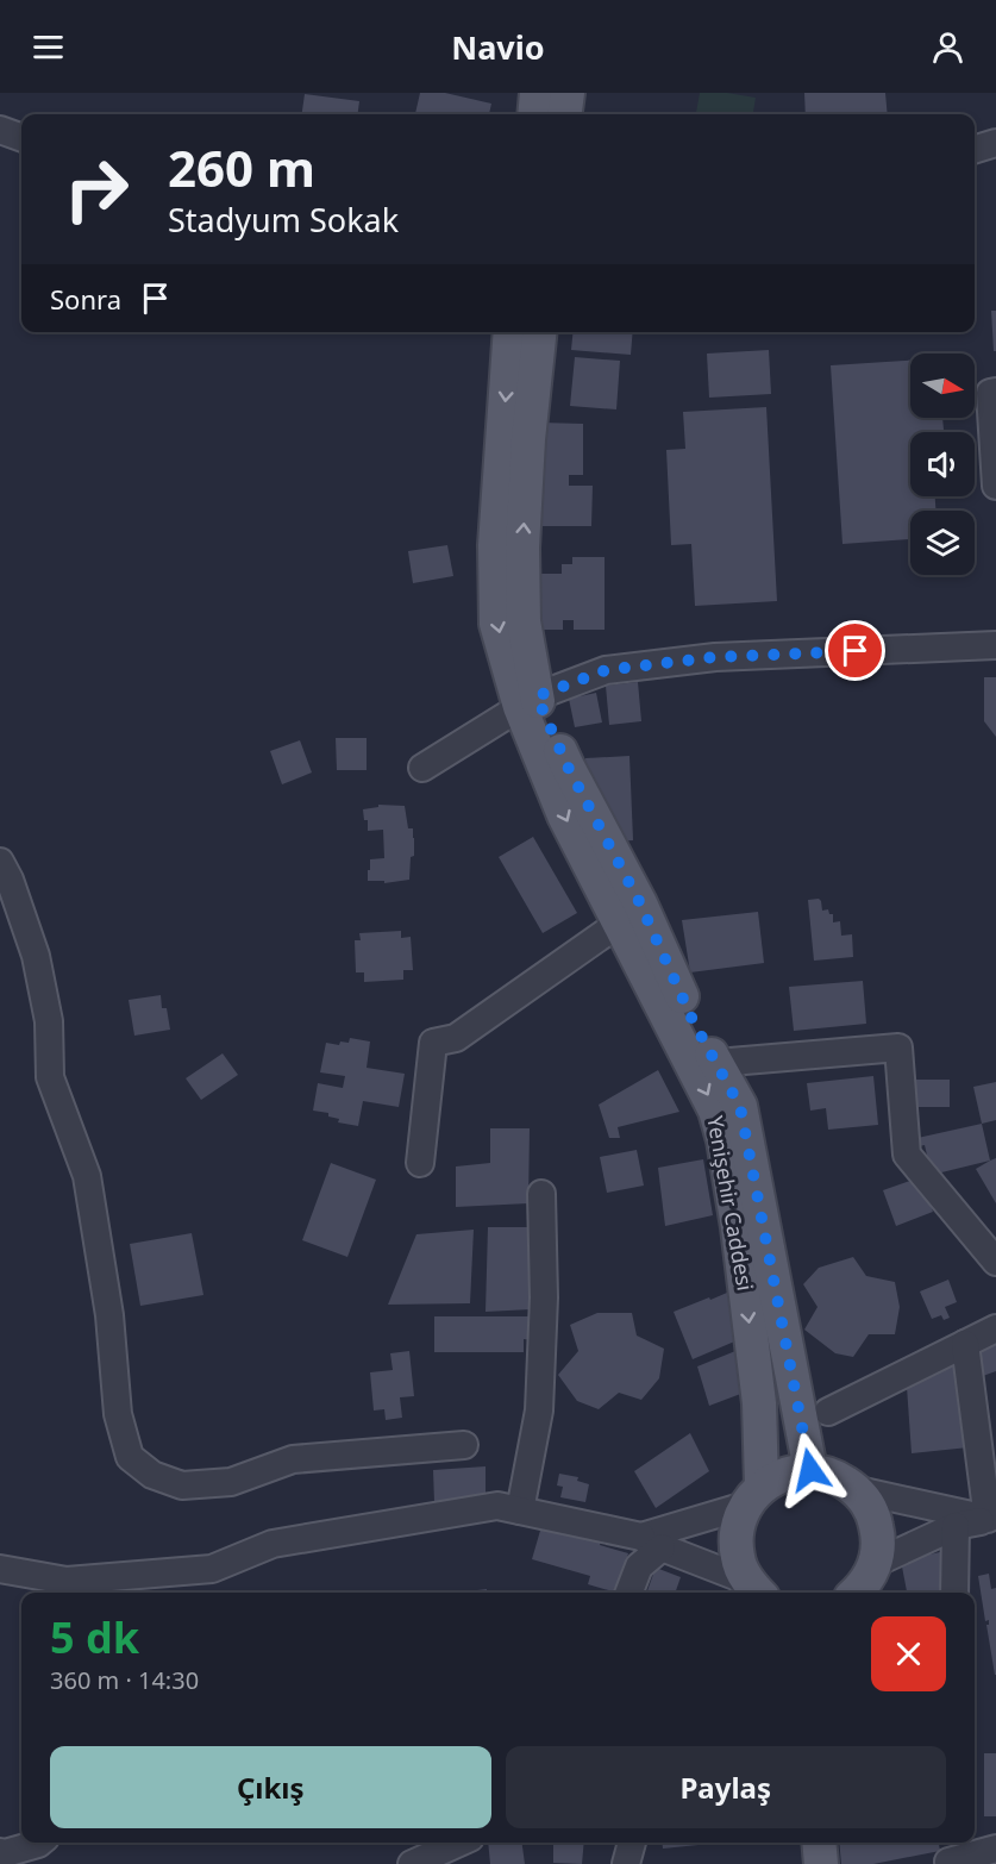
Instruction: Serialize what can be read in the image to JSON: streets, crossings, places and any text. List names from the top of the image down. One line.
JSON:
{"streets":{"main road":["Yenişehir Caddesi"]},"north":"right","page":{"header":"Navio","turn":["260 m","Stadyum Sokak"],"then":"Sonra","heading":["5 dk","360 m · 14:30"],"buttons":["Çıkış","Paylaş"]}}
